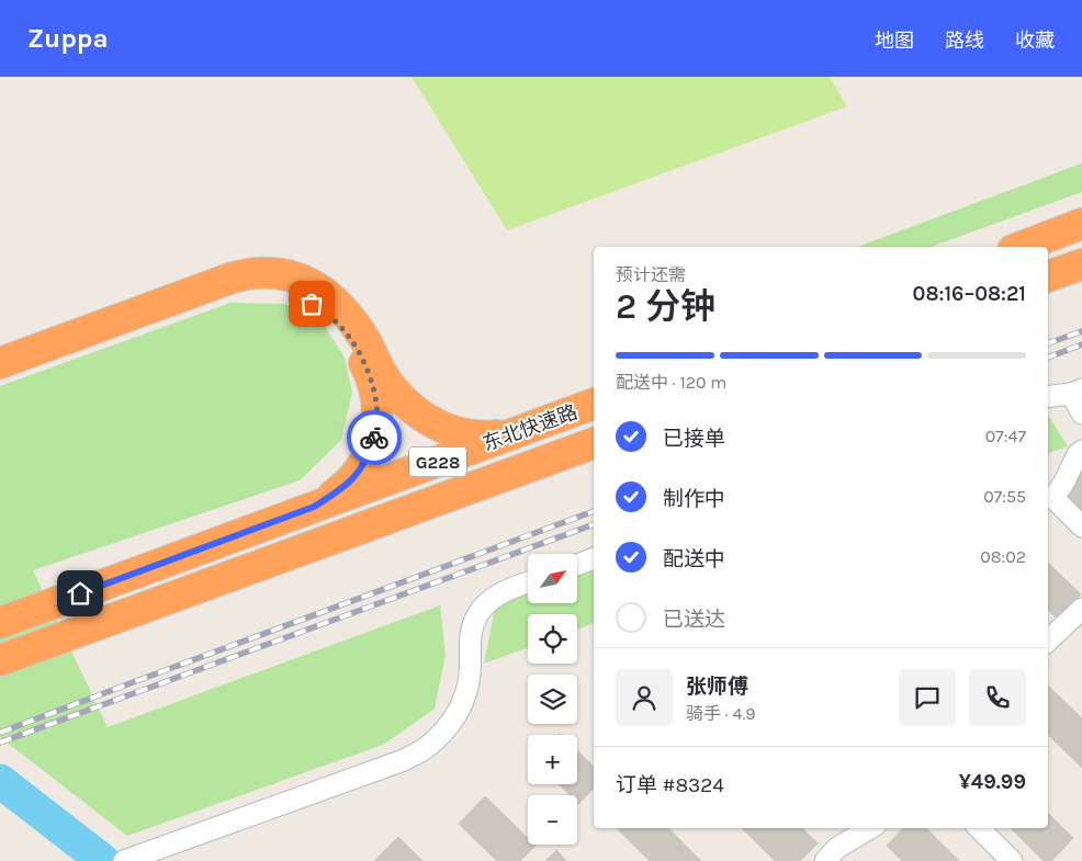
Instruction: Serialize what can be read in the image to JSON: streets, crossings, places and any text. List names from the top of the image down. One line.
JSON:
{"streets":{"highway":["东北快速路","G228"]},"north":"top right","page":{"header":"Zuppa","nav":["地图","路线","收藏"],"heading":["2 分钟","预计还需","08:16–08:21"],"panel":["张师傅","骑手 · 4.9","订单 #8324","¥49.99"],"bar":"配送中 · 120 m","list":[["已接单","07:47"],["制作中","07:55"],["配送中","08:02"],"已送达"],"map_buttons":["+","−"]}}
